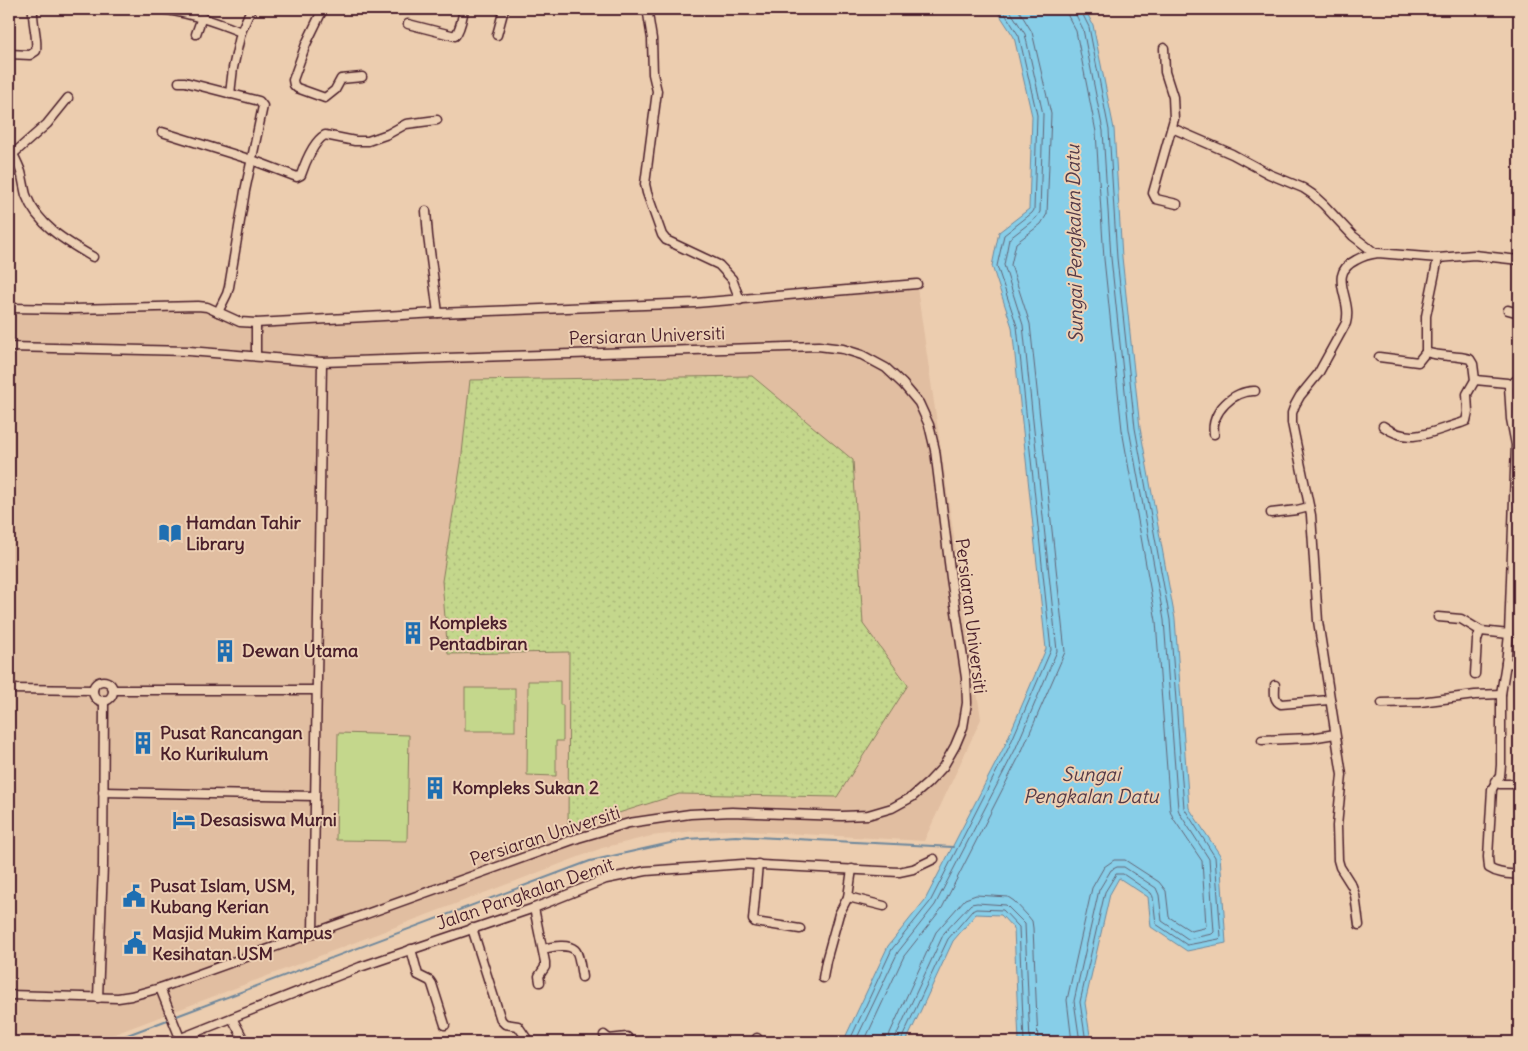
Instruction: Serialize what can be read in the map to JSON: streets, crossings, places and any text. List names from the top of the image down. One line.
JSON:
{"streets":{"street":["Persiaran Universiti","Jalan Pangkalan Demit"]},"water":["Sungai Pengkalan Datu"],"places":{"library":["Hamdan Tahir Library"],"building":["Kompleks Pentadbiran","Dewan Utama","Pusat Rancangan Ko Kurikulum","Kompleks Sukan 2"],"hotel":["Desasiswa Murni"],"public building":["Pusat Islam, USM, Kubang Kerian","Masjid Mukim Kampus Kesihatan USM"]}}
